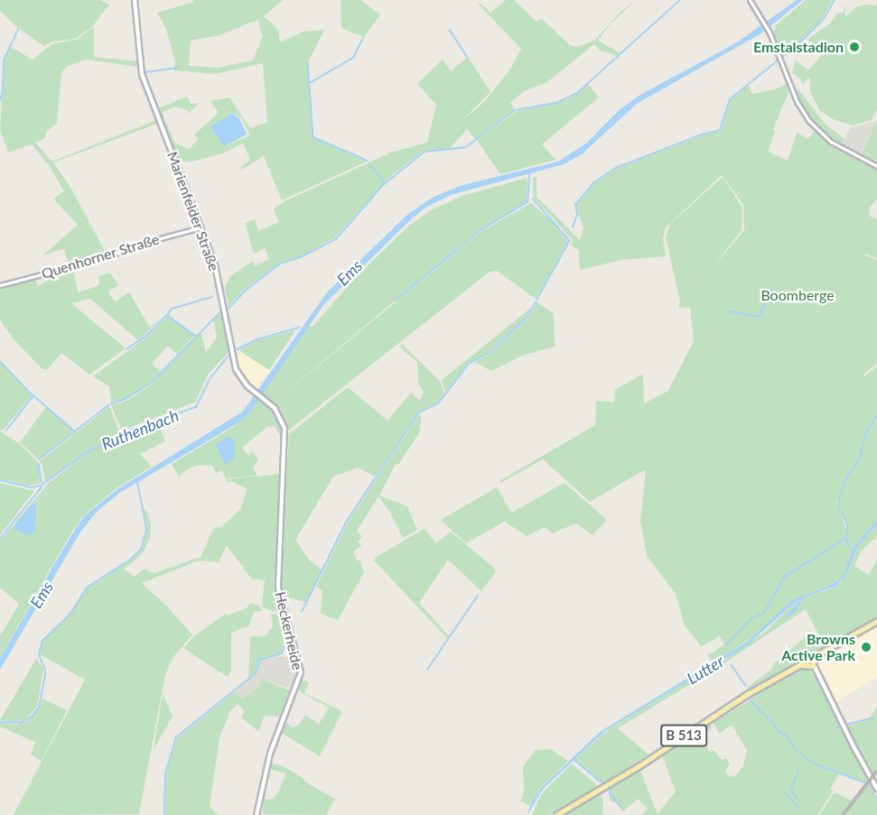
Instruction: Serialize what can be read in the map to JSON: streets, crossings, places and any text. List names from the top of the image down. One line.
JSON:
{"streets":{"main road":["Marienfelder Straße","Heckerheide","B 513"],"street":["Quenhorner Straße"]},"crossings":[["Marienfelder Straße","Quenhorner Straße"],["Marienfelder Straße","Heckerheide"]],"water":["Ems","Ruthenbach","Lutter"],"parks":["Boomberge"],"places":["Emstalstadion","Browns Active Park"]}
